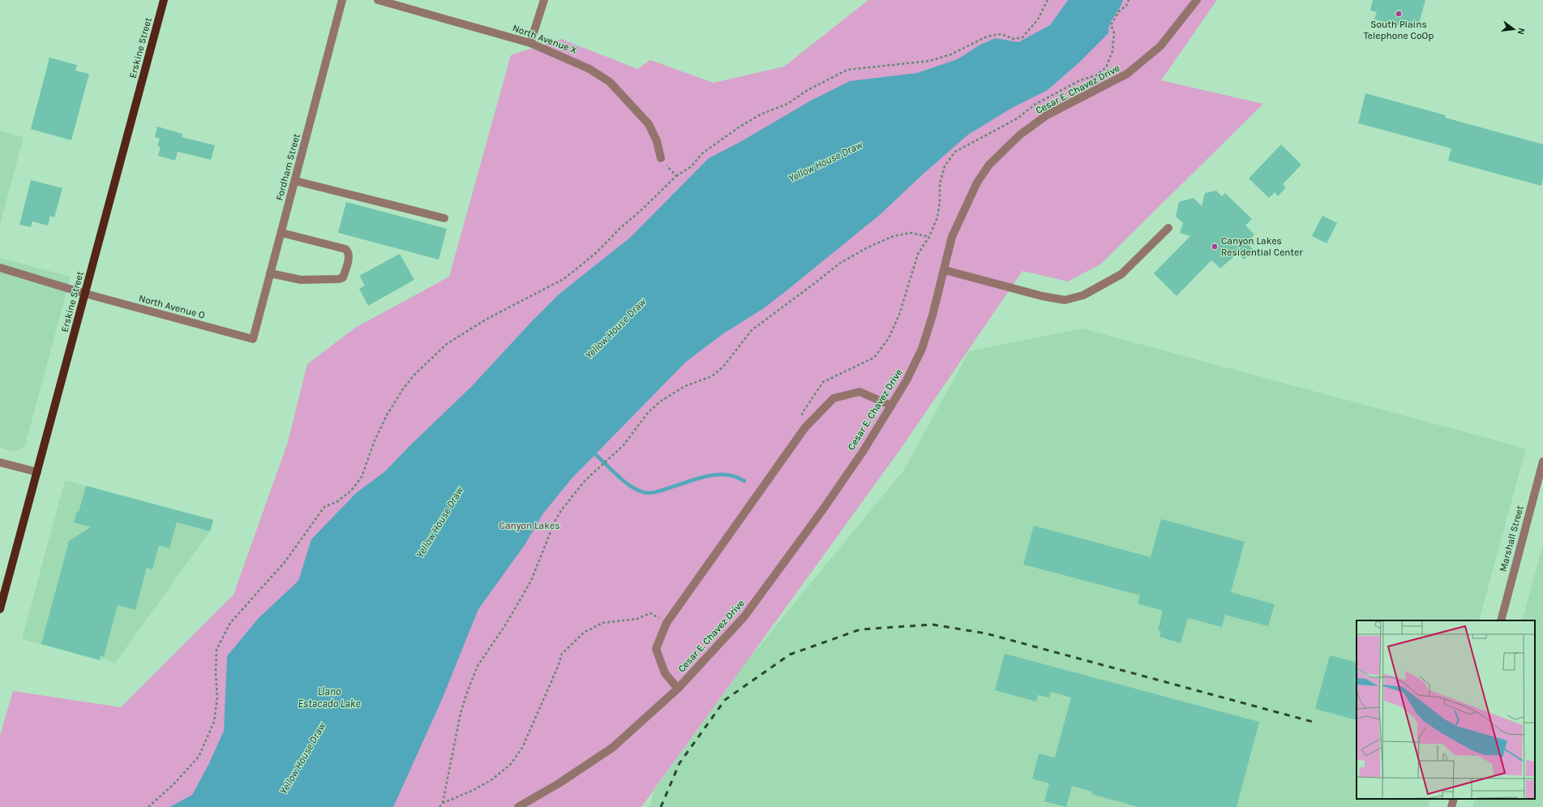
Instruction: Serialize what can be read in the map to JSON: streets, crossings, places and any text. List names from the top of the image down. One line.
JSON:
{"streets":{"main road":["Erskine Street"],"street":["North Avenue X","Cesar E. Chavez Drive","Fordham Street","North Avenue O","Marshall Street"]},"crossings":[["Erskine Street","North Avenue O"],["Fordham Street","North Avenue O"]],"water":["Yellow House Draw","Llano Estacado Lake"],"parks":["Canyon Lakes"],"places":["South Plains Telephone CoOp","Canyon Lakes Residential Center"],"north":"right"}
